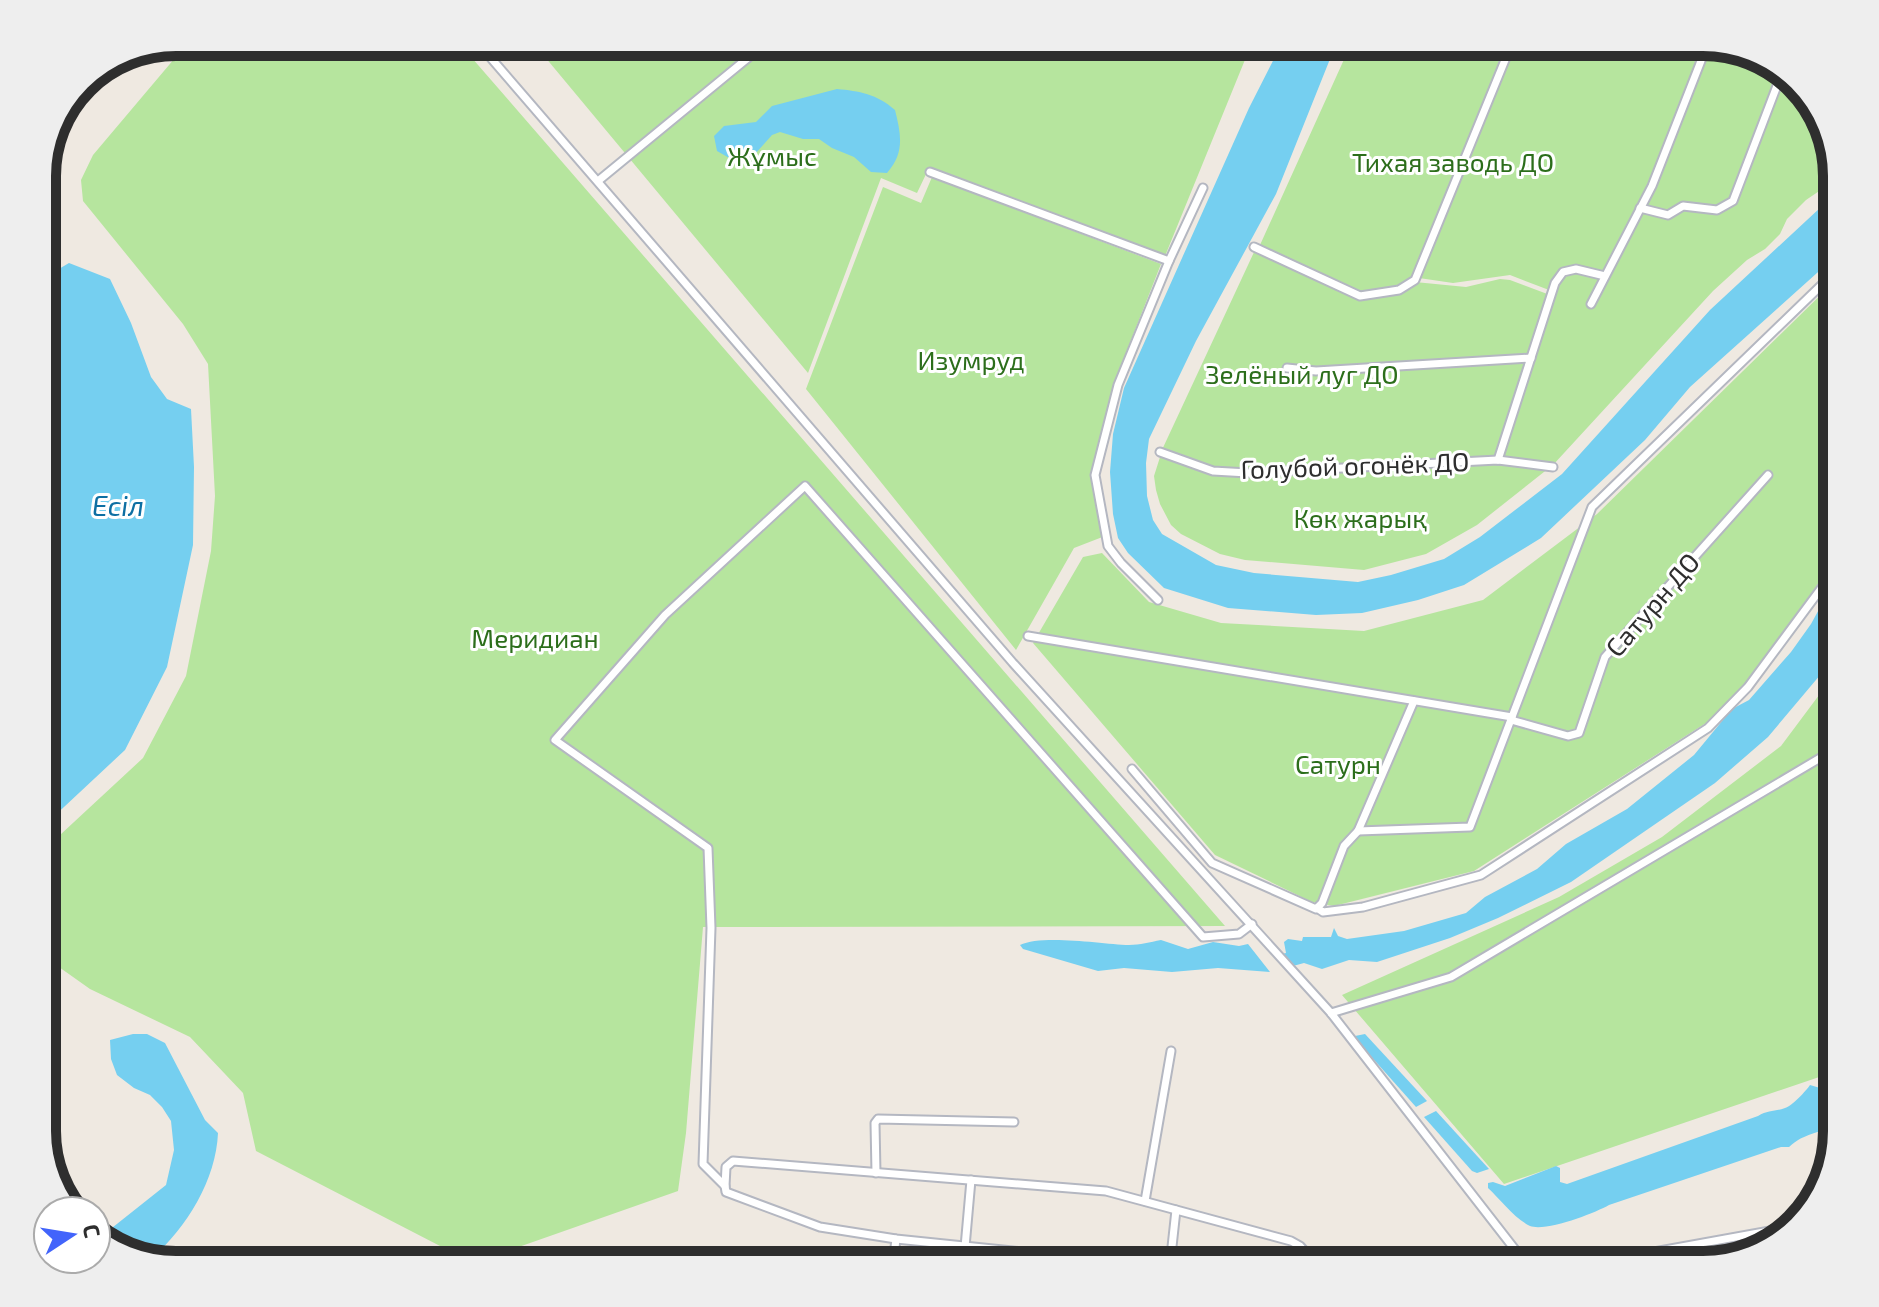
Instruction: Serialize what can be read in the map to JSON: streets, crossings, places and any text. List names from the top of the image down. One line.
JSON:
{"streets":{"street":["Голубой огонёк ДО","Сатурн ДО"]},"water":["Есіл"],"parks":["Жұмыс","Тихая заводь ДО","Изумруд","Зелёный луг ДО","Көк жарық","Меридиан","Сатурн"],"north":"right"}
